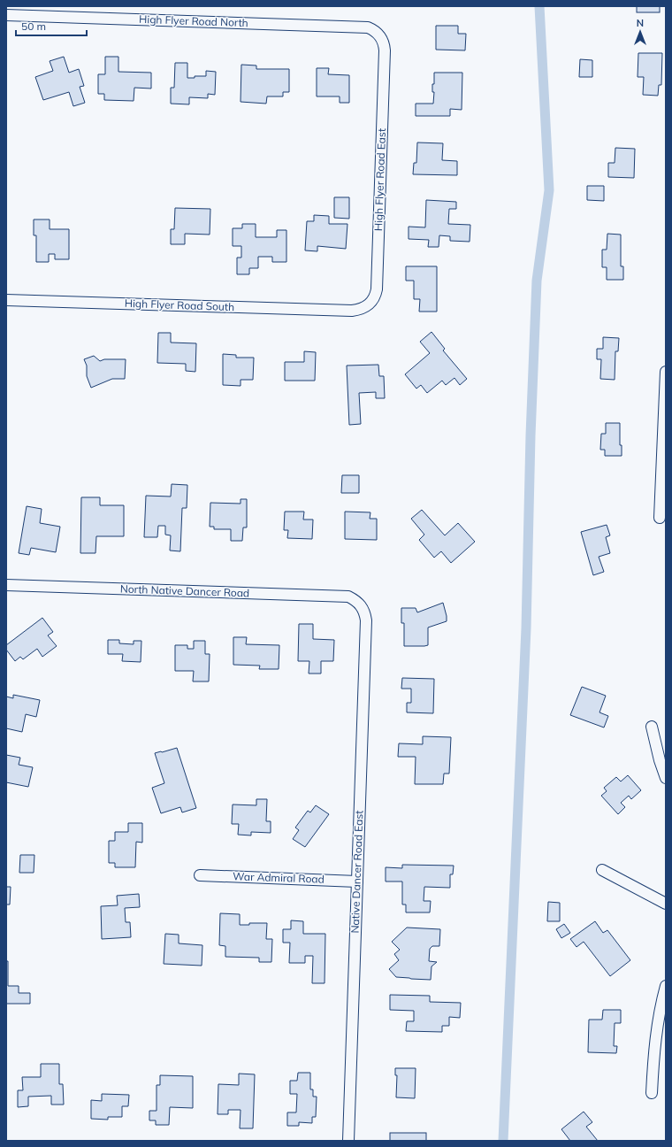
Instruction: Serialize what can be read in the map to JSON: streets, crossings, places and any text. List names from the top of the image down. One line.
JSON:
{"streets":{"street":["High Flyer Road North","High Flyer Road East","High Flyer Road South","North Native Dancer Road","Native Dancer Road East","War Admiral Road"]},"crossings":[["High Flyer Road North","High Flyer Road East"],["High Flyer Road East","High Flyer Road South"],["North Native Dancer Road","Native Dancer Road East"],["Native Dancer Road East","War Admiral Road"]],"scale_bar":"50 m","north":"top"}
